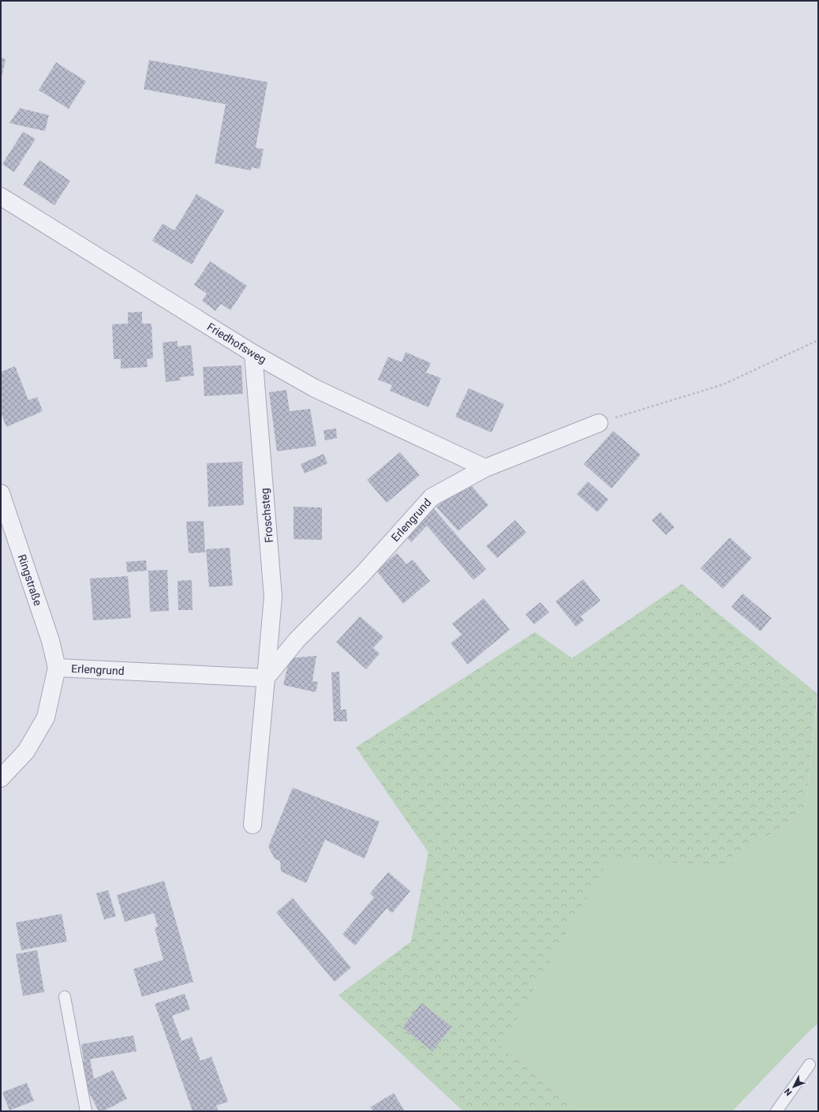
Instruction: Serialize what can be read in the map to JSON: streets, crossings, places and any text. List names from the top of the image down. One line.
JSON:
{"streets":{"street":["Friedhofsweg","Froschsteg","Erlengrund","Ringstraße"]},"crossings":[["Friedhofsweg","Froschsteg"],["Friedhofsweg","Erlengrund"],["Froschsteg","Erlengrund"],["Erlengrund","Ringstraße"]],"north":"bottom left"}
